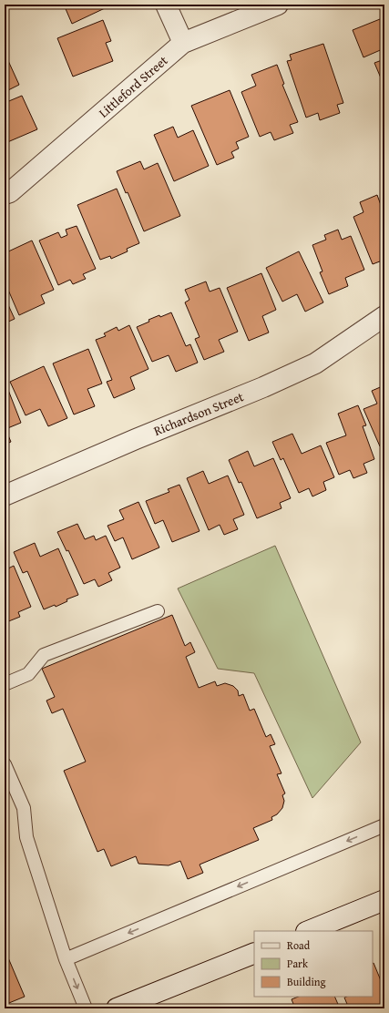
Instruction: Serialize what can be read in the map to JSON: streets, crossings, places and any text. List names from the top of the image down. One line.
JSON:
{"streets":{"street":["Littleford Street","Richardson Street"]},"legend":["Road","Park","Building"]}
